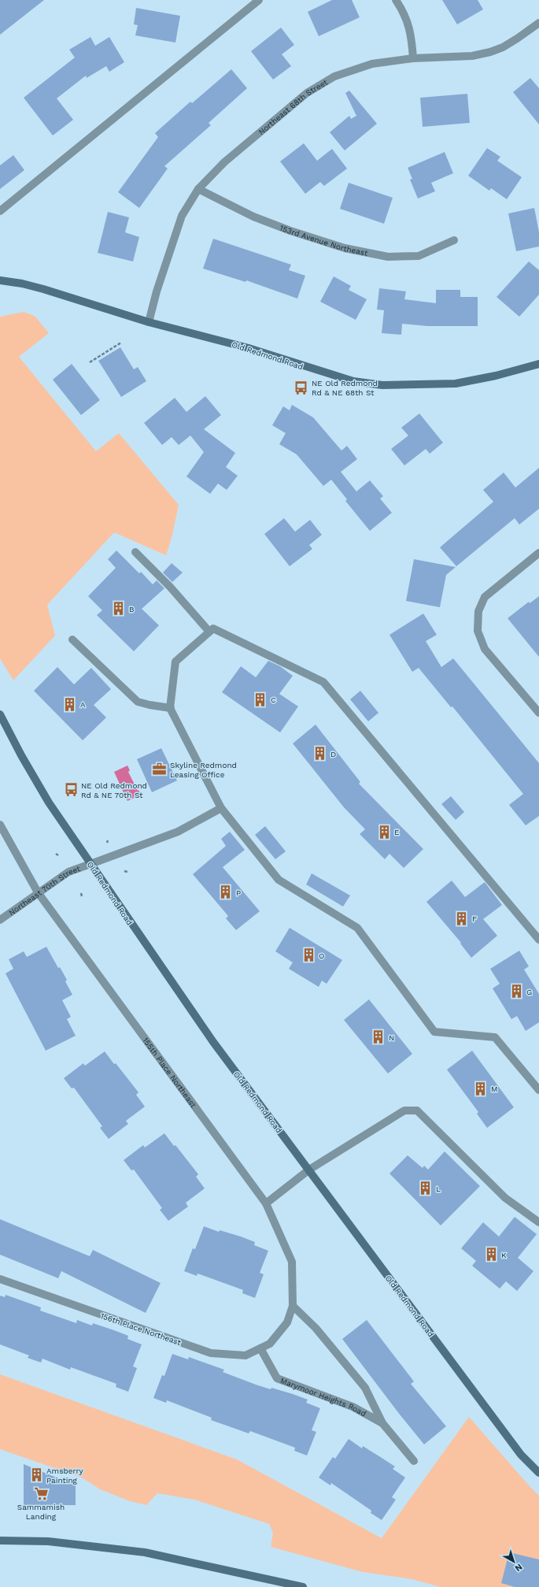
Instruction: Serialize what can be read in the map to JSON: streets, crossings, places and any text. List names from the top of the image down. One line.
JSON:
{"streets":{"main road":["Old Redmond Road"],"street":["Northeast 68th Street","153rd Avenue Northeast","Northeast 70th Street","155th Place Northeast","156th Place Northeast","Marymoor Heights Road"]},"crossings":[["Northeast 68th Street","153rd Avenue Northeast"],["Northeast 68th Street","Old Redmond Road"],["Old Redmond Road","Northeast 70th Street"],["Northeast 70th Street","155th Place Northeast"],["155th Place Northeast","156th Place Northeast"],["155th Place Northeast","Marymoor Heights Road"],["156th Place Northeast","Marymoor Heights Road"]],"places":{"bus stop":["NE Old Redmond Rd & NE 68th St","NE Old Redmond Rd & NE 70th St"],"building":["B","C","A","D","E","P","F","O","G","N","M","L","K","Amsberry Painting"],"office":["Skyline Redmond Leasing Office"],"supermarket":["Sammamish Landing"]},"north":"bottom right"}
